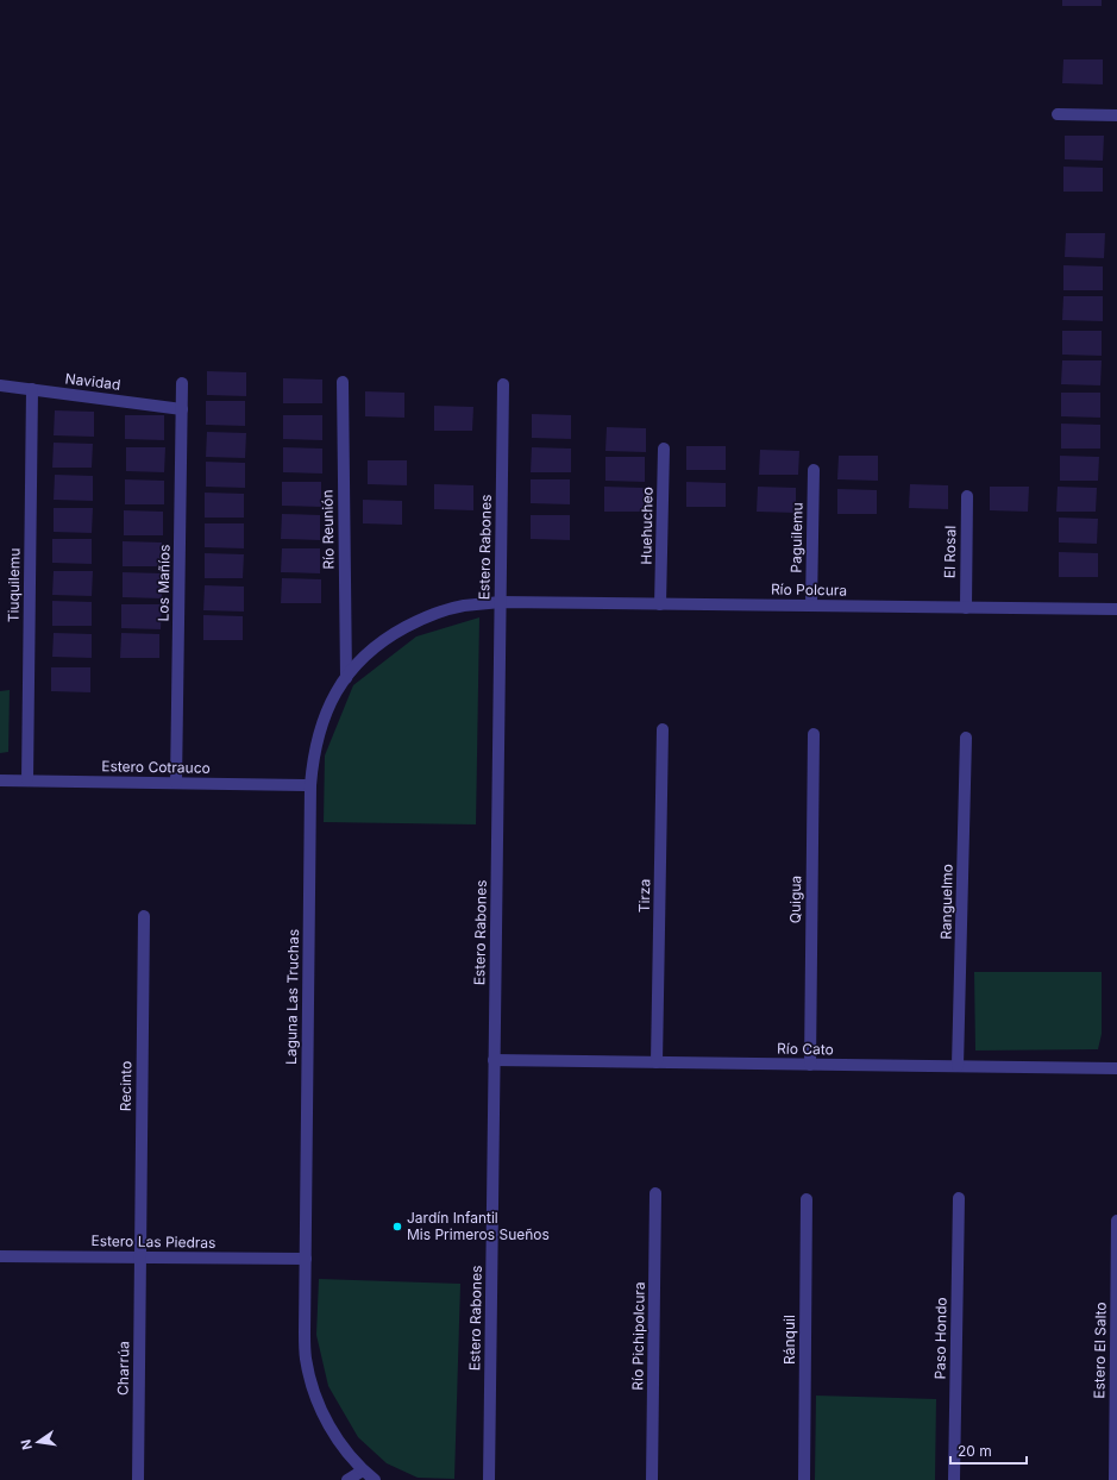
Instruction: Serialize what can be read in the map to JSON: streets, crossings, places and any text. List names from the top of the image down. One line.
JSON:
{"streets":{"street":["Navidad","Huehucheo","Río Reunión","Paguilemu","Estero Rabones","El Rosal","Los Mañíos","Tiuquilemu","Río Polcura","Estero Cotrauco","Tirza","Quigua","Ranguelmo","Laguna Las Truchas","Río Cato","Recinto","Estero Las Piedras","Río Pichipolcura","Paso Hondo","Ránquil","Estero El Salto","Charrúa"]},"crossings":[["Navidad","Los Mañíos"],["Navidad","Tiuquilemu"],["Huehucheo","Río Polcura"],["Río Reunión","Laguna Las Truchas"],["Paguilemu","Río Polcura"],["Estero Rabones","Río Polcura"],["Estero Rabones","Laguna Las Truchas"],["Estero Rabones","Río Cato"],["El Rosal","Río Polcura"],["Los Mañíos","Estero Cotrauco"],["Tiuquilemu","Estero Cotrauco"],["Río Polcura","Laguna Las Truchas"],["Estero Cotrauco","Laguna Las Truchas"],["Tirza","Río Cato"],["Quigua","Río Cato"],["Ranguelmo","Río Cato"],["Laguna Las Truchas","Estero Las Piedras"],["Recinto","Estero Las Piedras"],["Recinto","Charrúa"],["Estero Las Piedras","Charrúa"]],"places":["Jardín Infantil Mis Primeros Sueños"],"scale_bar":"20 m","north":"left"}
